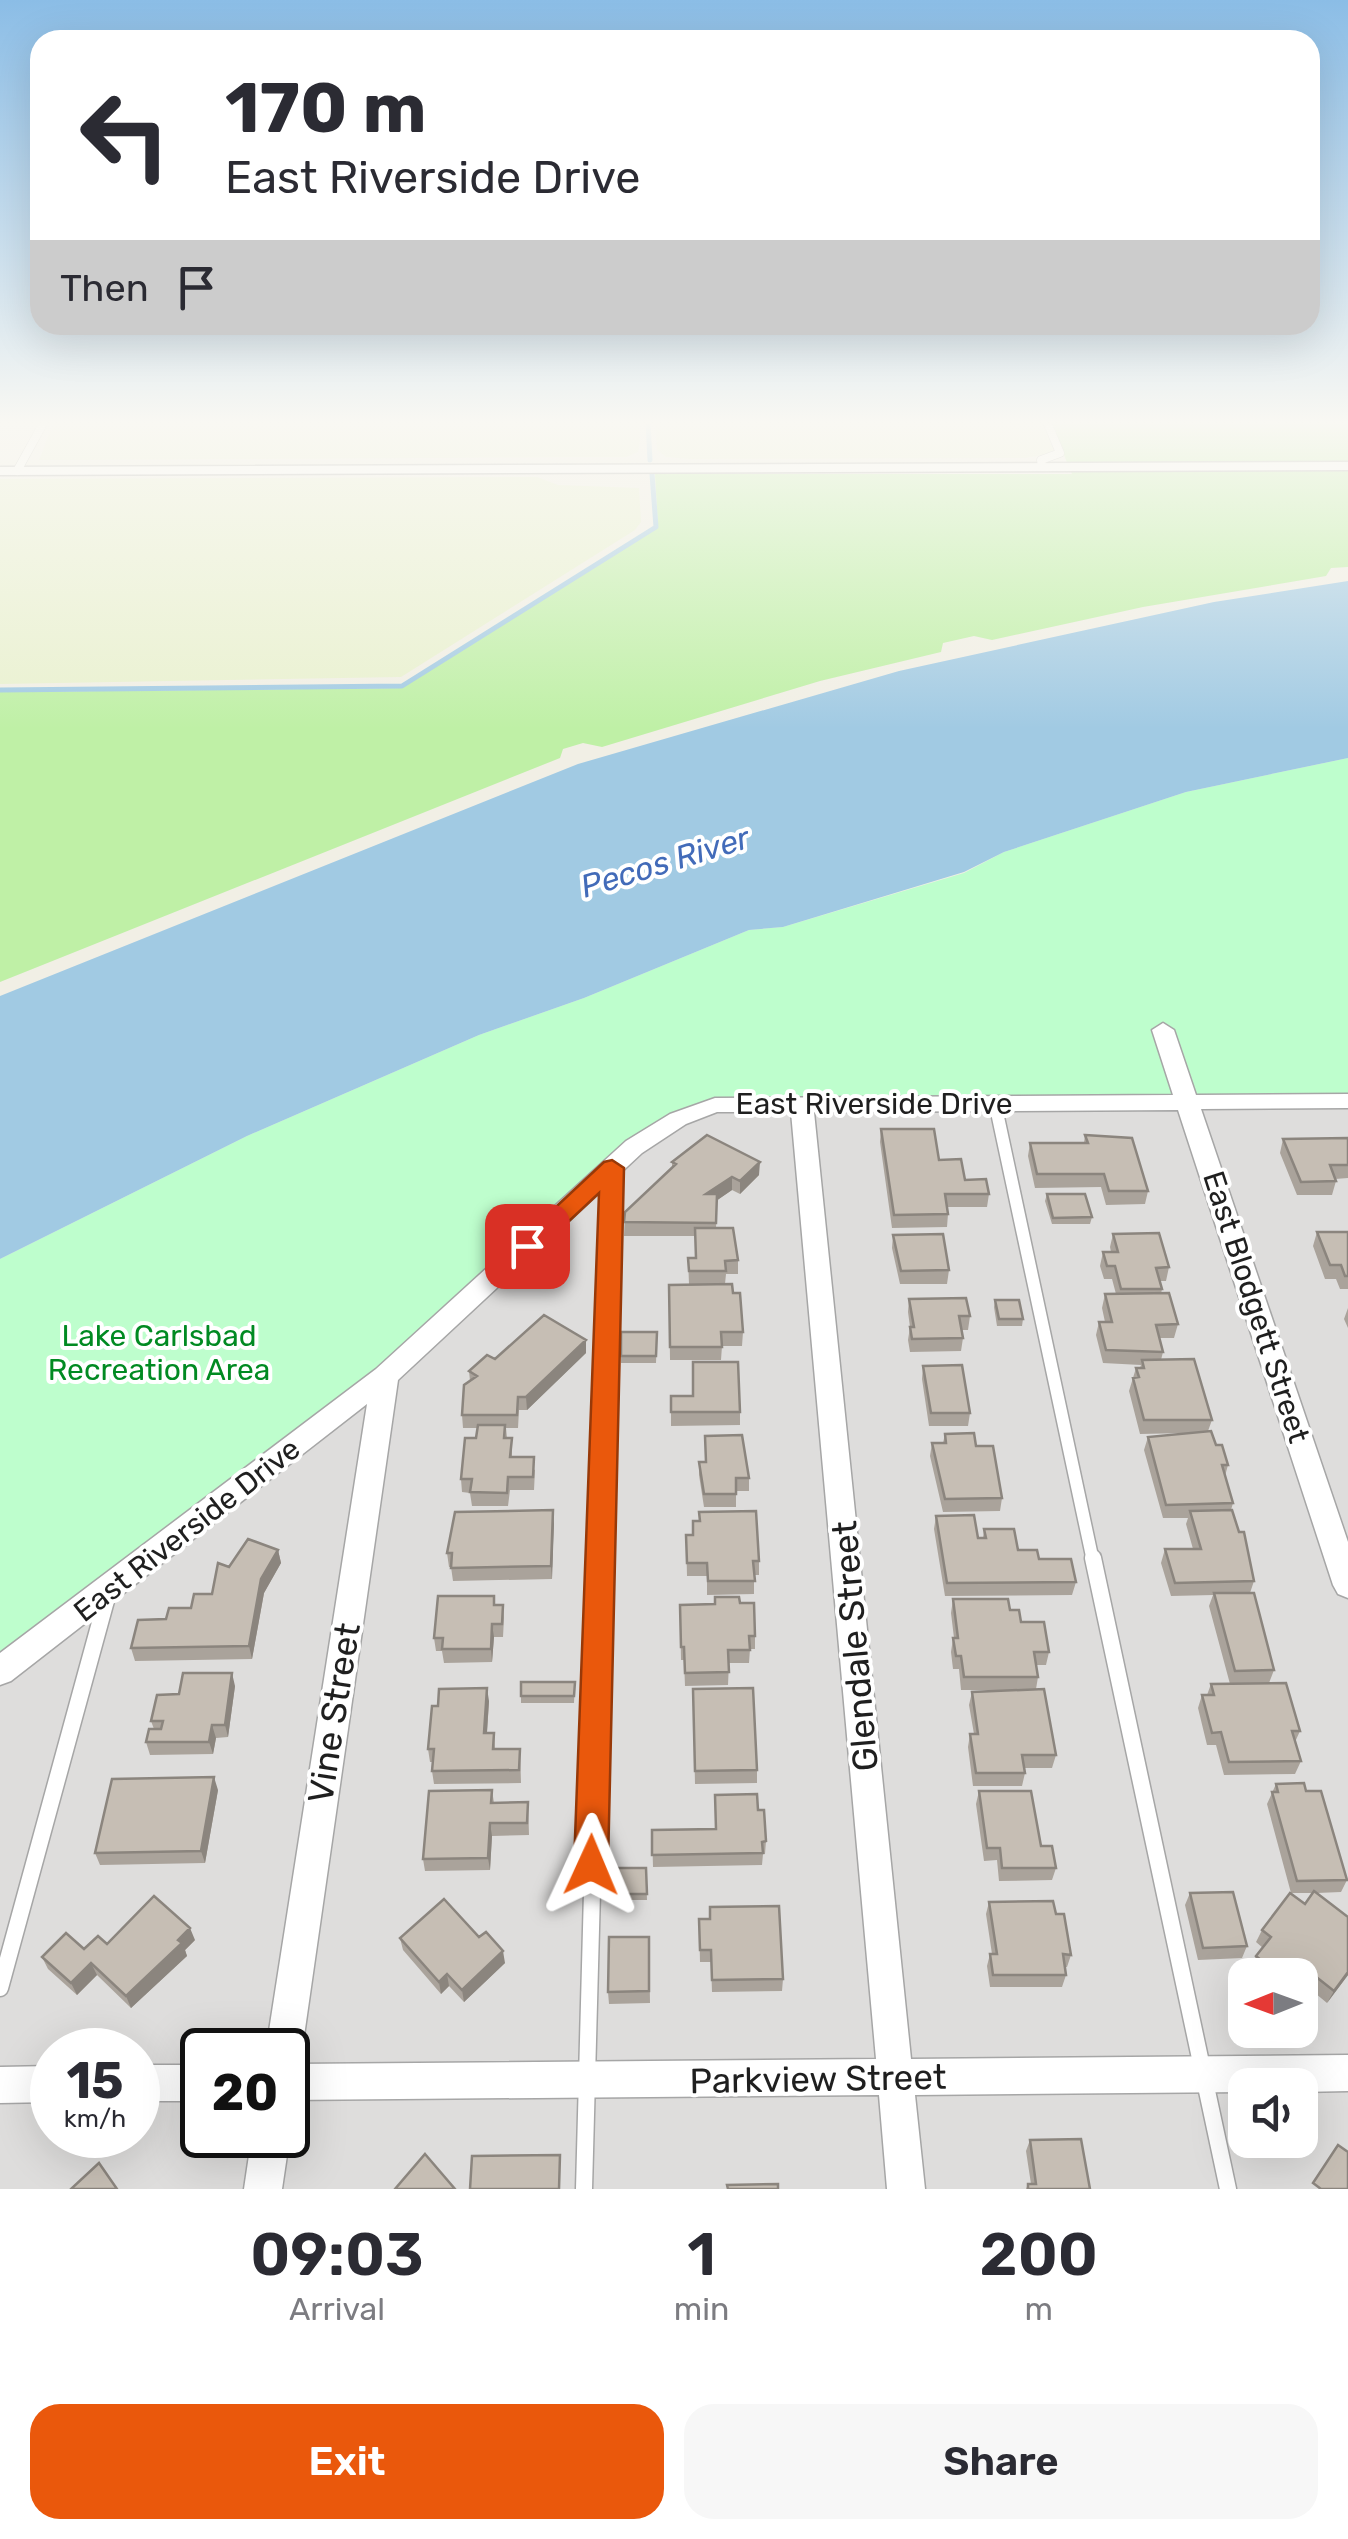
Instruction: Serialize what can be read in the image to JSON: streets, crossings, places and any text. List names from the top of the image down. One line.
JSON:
{"streets":{"street":["East Riverside Drive","East Blodgett Street","Glendale Street","Vine Street","Parkview Street"]},"crossings":[["East Riverside Drive","East Blodgett Street"],["East Riverside Drive","Glendale Street"],["East Riverside Drive","Vine Street"],["Glendale Street","Parkview Street"]],"water":["Pecos River"],"parks":["Lake Carlsbad Recreation Area"],"north":"left","page":{"turn":["170 m","East Riverside Drive"],"then":"Then","speed":"15 km/h","limit":"20","eta":["09:03","Arrival","1","min","200","m"],"buttons":["Exit","Share"]}}
